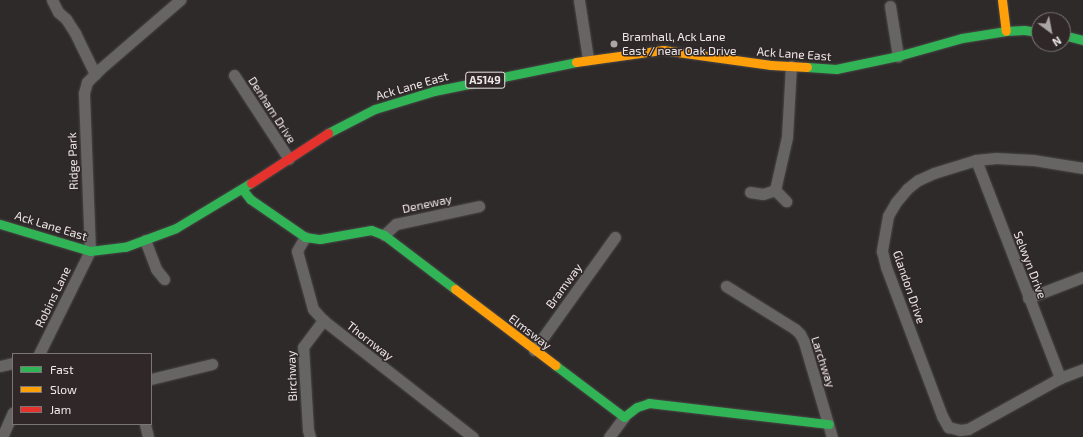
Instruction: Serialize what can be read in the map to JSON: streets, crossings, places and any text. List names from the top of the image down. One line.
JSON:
{"streets":{"main road":["Ack Lane East","A5149","Elmsway"],"street":["Denham Drive","Ridge Park","Deneway","Selwyn Drive","Bramway","Glandon Drive","Robins Lane","Thornway","Larchway","Birchway"]},"crossings":[["Ack Lane East","A5149"],["Ack Lane East","Denham Drive"],["Ack Lane East","Ridge Park"],["Ack Lane East","Robins Lane"],["Ridge Park","Robins Lane"],["Deneway","Elmsway"],["Selwyn Drive","Glandon Drive"],["Bramway","Elmsway"],["Elmsway","Thornway"],["Thornway","Birchway"]],"places":["Bramhall, Ack Lane East / near Oak Drive"],"legend":["Fast","Slow","Jam"],"north":"bottom right"}
